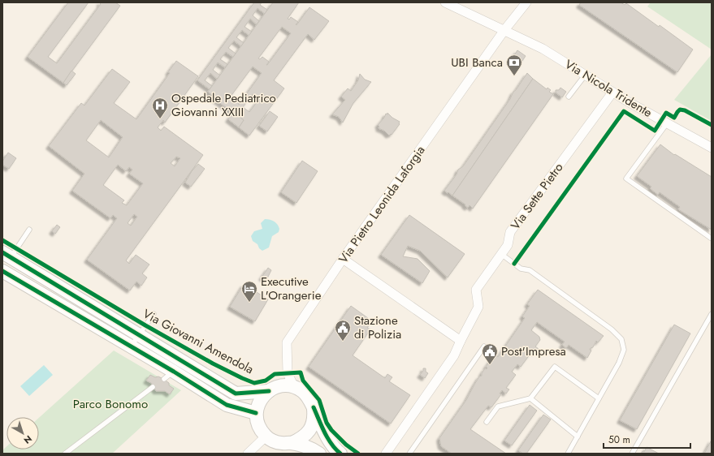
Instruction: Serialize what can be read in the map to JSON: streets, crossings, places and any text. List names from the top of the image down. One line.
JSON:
{"streets":{"main road":["Via Giovanni Amendola"],"street":["Via Nicola Tridente","Via Sette Pietro","Via Pietro Leonida Laforgia"]},"crossings":[["Via Nicola Tridente","Via Sette Pietro"],["Via Nicola Tridente","Via Pietro Leonida Laforgia"],["Via Pietro Leonida Laforgia","Via Giovanni Amendola"]],"parks":["Parco Bonomo"],"places":{"bank":["UBI Banca"],"hospital":["Ospedale Pediatrico Giovanni XXIII"],"hotel":["Executive L'Orangerie"],"public building":["Stazione di Polizia","Post'Impresa"]},"scale_bar":"50 m","north":"bottom right"}
